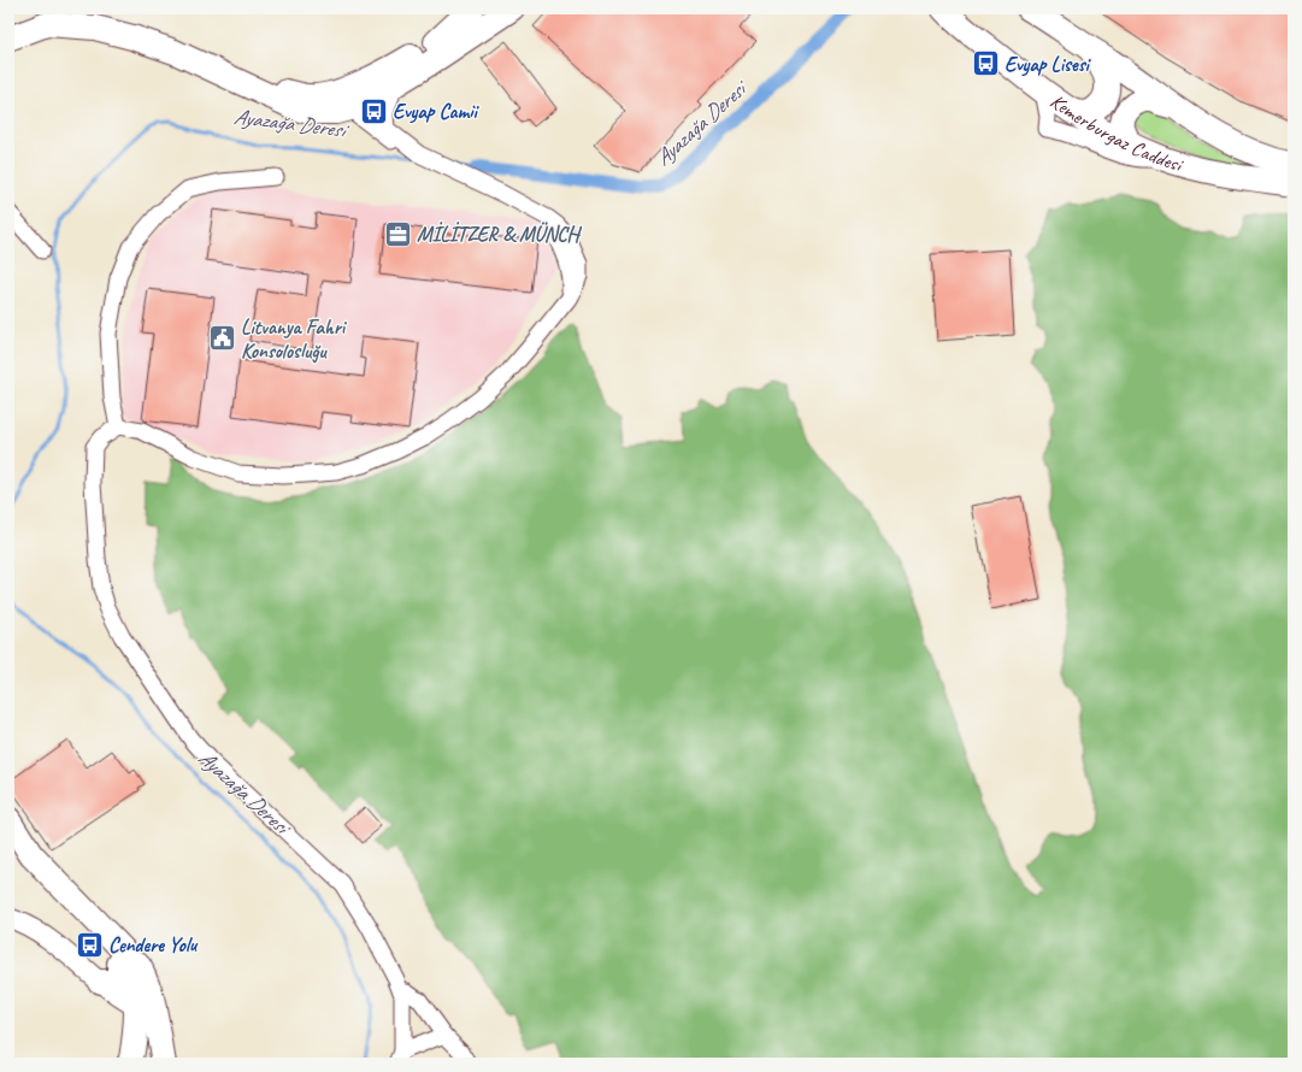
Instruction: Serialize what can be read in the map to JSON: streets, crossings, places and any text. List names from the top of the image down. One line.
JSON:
{"streets":{"main road":["Kemerburgaz Caddesi"]},"water":["Ayazağa Deresi"],"places":{"bus stop":["Evyap Lisesi","Evyap Camii","Cendere Yolu"],"office":["MİLİTZER & MÜNCH"],"public building":["Litvanya Fahri Konsolosluğu"]}}
